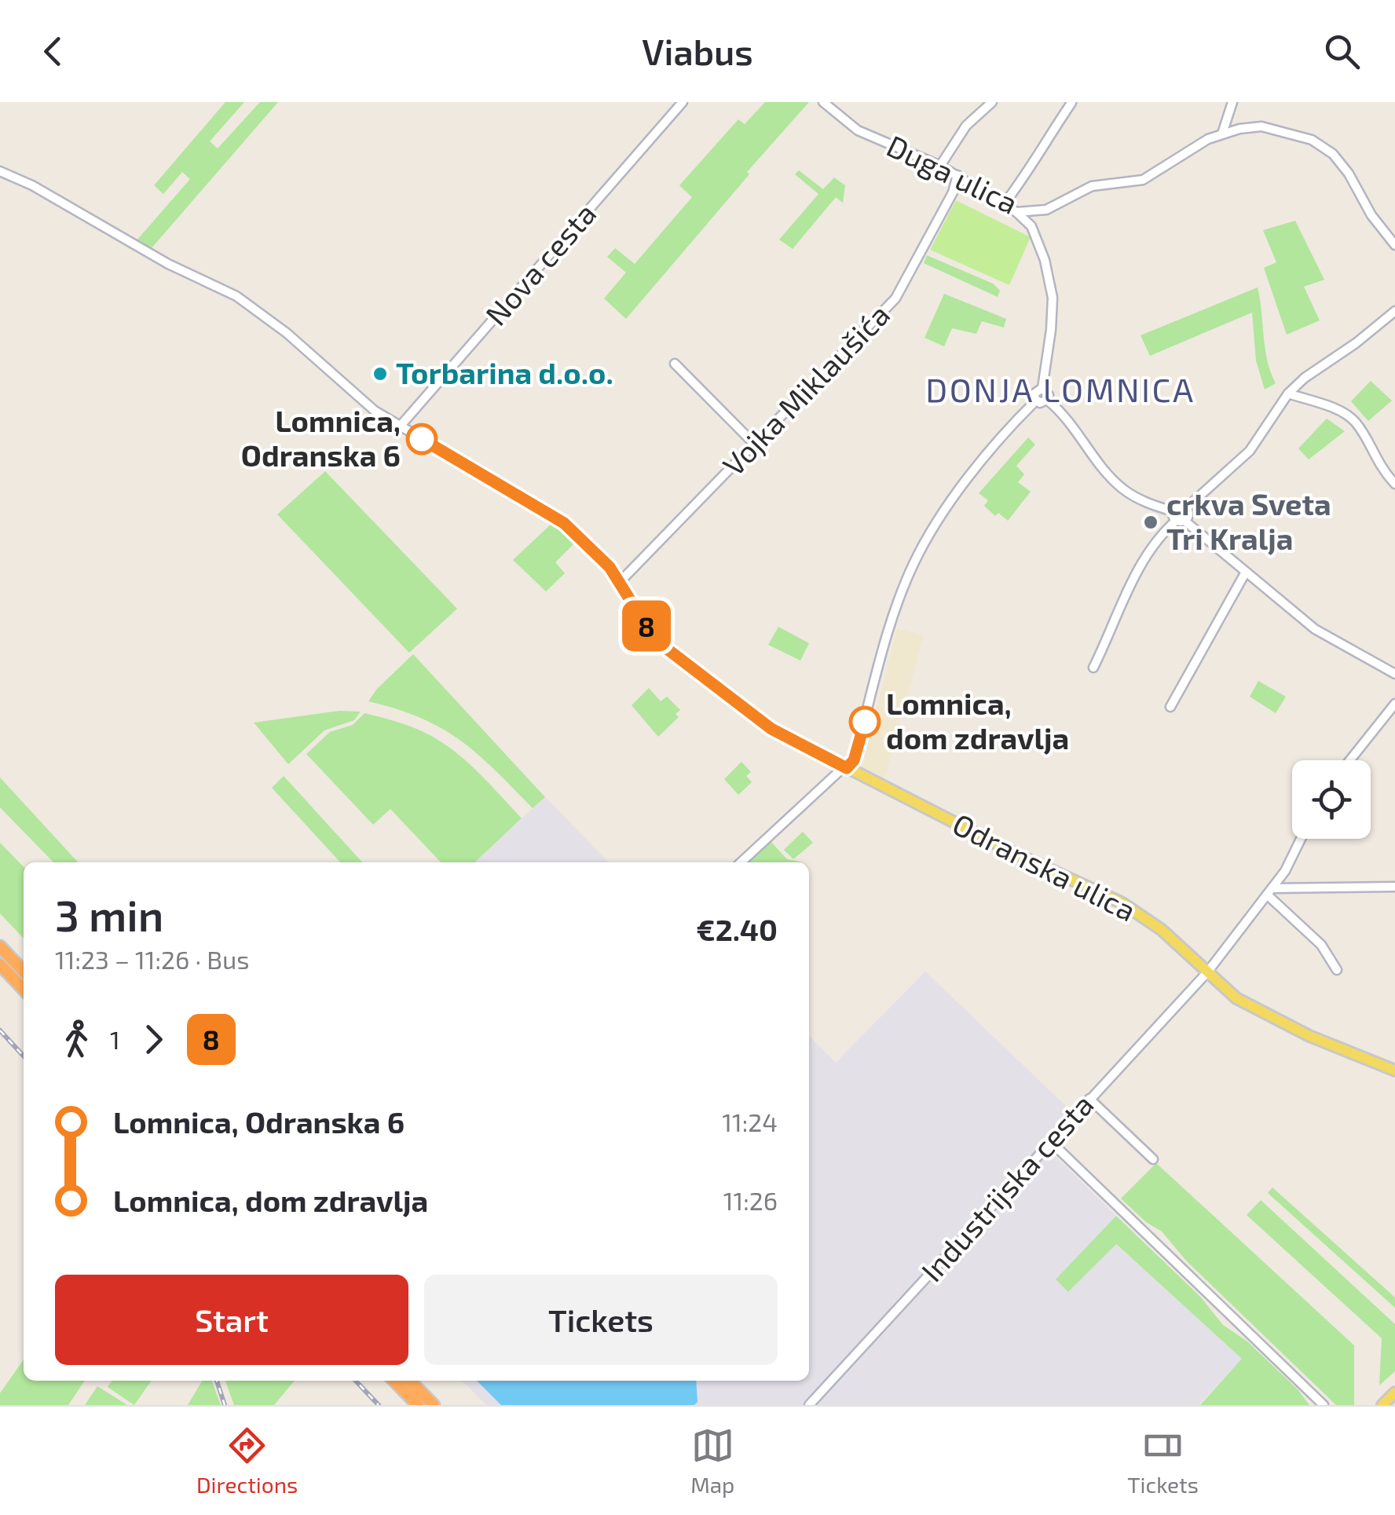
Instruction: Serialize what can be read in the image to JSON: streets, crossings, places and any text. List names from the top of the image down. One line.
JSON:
{"streets":{"main road":["Odranska ulica"],"street":["Duga ulica","Nova cesta","Vojka Miklaušića","Industrijska cesta"]},"crossings":[["Duga ulica","Vojka Miklaušića"],["Odranska ulica","Industrijska cesta"]],"districts":["DONJA LOMNICA"],"places":["Torbarina d.o.o.","Lomnica, Odranska 6","crkva Sveta Tri Kralja","Lomnica, dom zdravlja"],"lines":["bus line 8"],"page":{"header":"Viabus","on_map":"8","heading":["3 min","11:23 – 11:26 · Bus","€2.40"],"legs":["1","8"],"list":[{"name":"Lomnica, Odranska 6","value":"11:24"},{"name":"Lomnica, dom zdravlja","value":"11:26"}],"buttons":["Start","Tickets"],"tabs":["Directions","Map","Tickets"]}}
